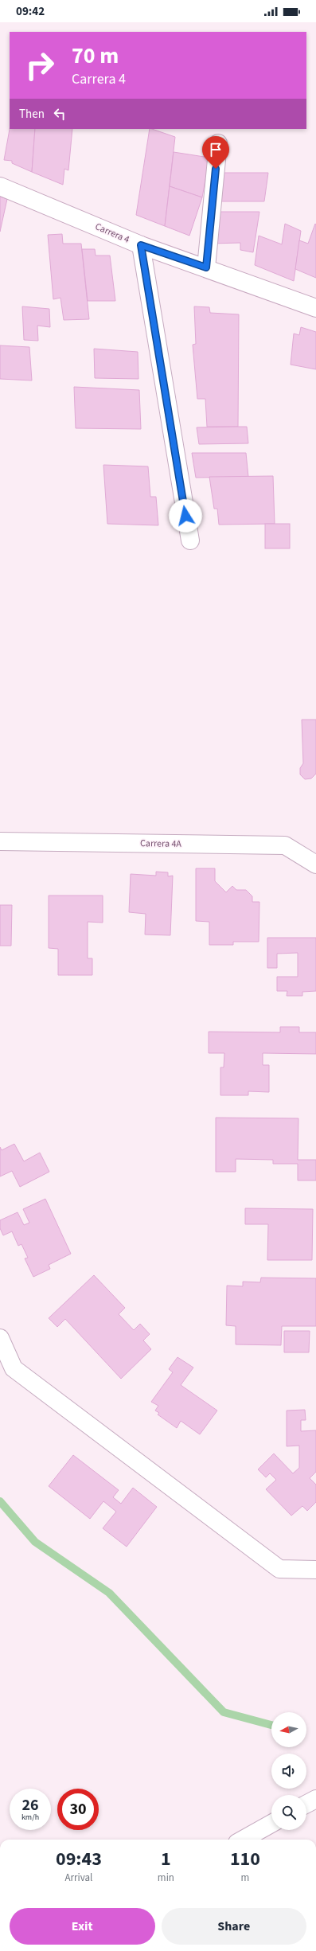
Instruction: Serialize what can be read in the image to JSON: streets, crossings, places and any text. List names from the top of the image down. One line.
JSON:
{"streets":{"street":["Carrera 4","Carrera 4A"]},"north":"left","page":{"status":"09:42","turn":["70 m","Carrera 4"],"then":"Then","speed":"26 km/h","limit":"30","eta":["09:43","Arrival","1","min","110","m"],"buttons":["Exit","Share"]}}
